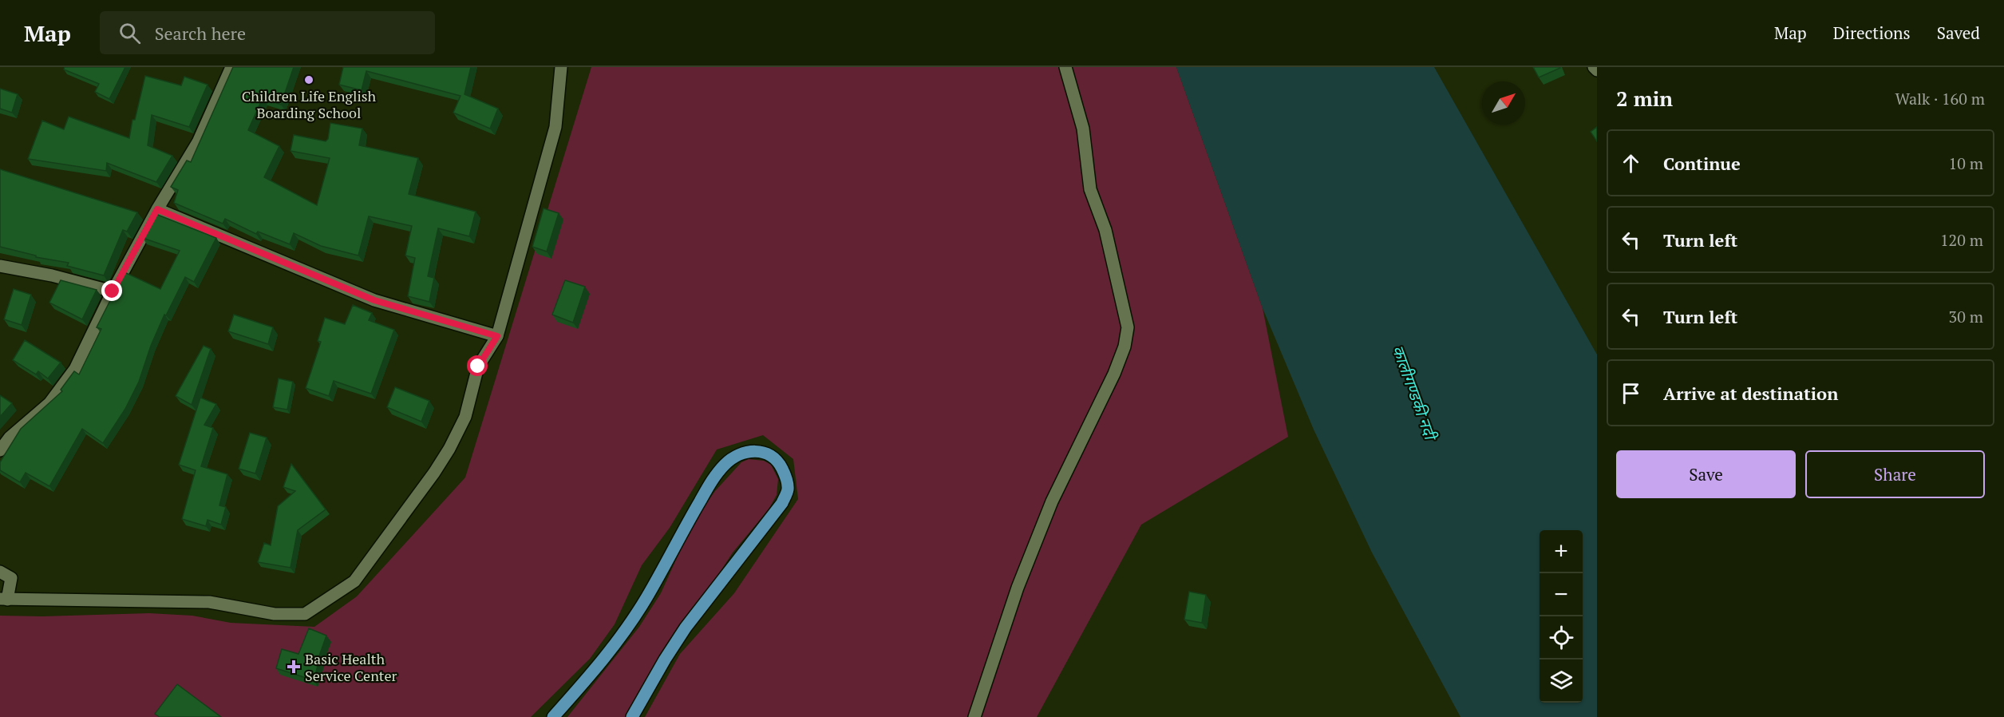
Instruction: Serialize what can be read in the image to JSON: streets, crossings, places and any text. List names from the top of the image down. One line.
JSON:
{"water":["कालीगण्डकी नदी"],"places":{"other":["Children Life English Boarding School"],"health":["Basic Health Service Center"]},"north":"top right","page":{"header":"Map","search":"Search here","nav":["Map","Directions","Saved"],"heading":["2 min","Walk · 160 m"],"list":[["Continue","10 m"],["Turn left","120 m"],["Turn left","30 m"],"Arrive at destination"],"buttons":["Save","Share"],"map_buttons":["+","−"]}}
